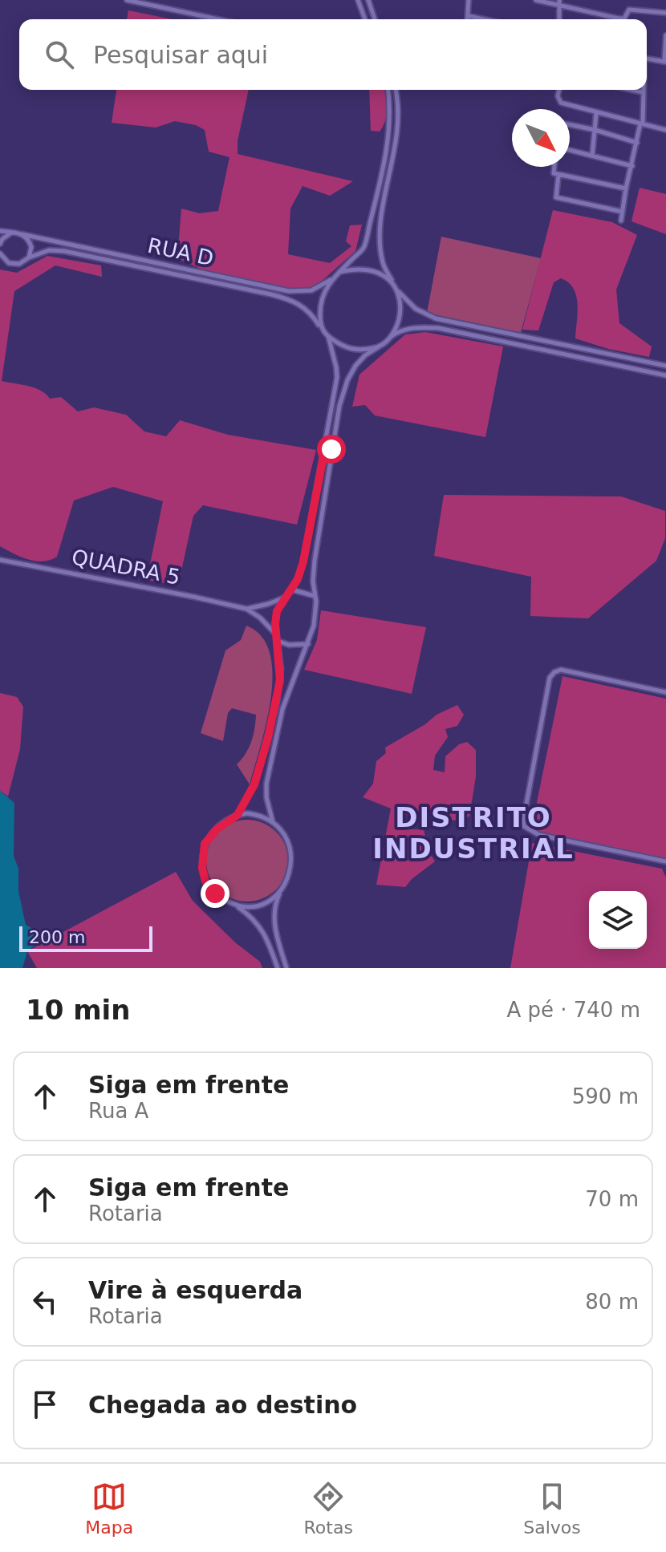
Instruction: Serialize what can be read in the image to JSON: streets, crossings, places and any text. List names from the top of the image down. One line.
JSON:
{"streets":{"street":["RUA D","QUADRA 5"]},"districts":["DISTRITO INDUSTRIAL"],"scale_bar":"200 m","north":"bottom right","page":{"search":"Pesquisar aqui","scale":"200 m","heading":["10 min","A pé · 740 m"],"list":[["Siga em frente","Rua A","590 m"],["Siga em frente","Rotaria","70 m"],["Vire à esquerda","Rotaria","80 m"],"Chegada ao destino"],"nav":["Mapa","Rotas","Salvos"]}}
